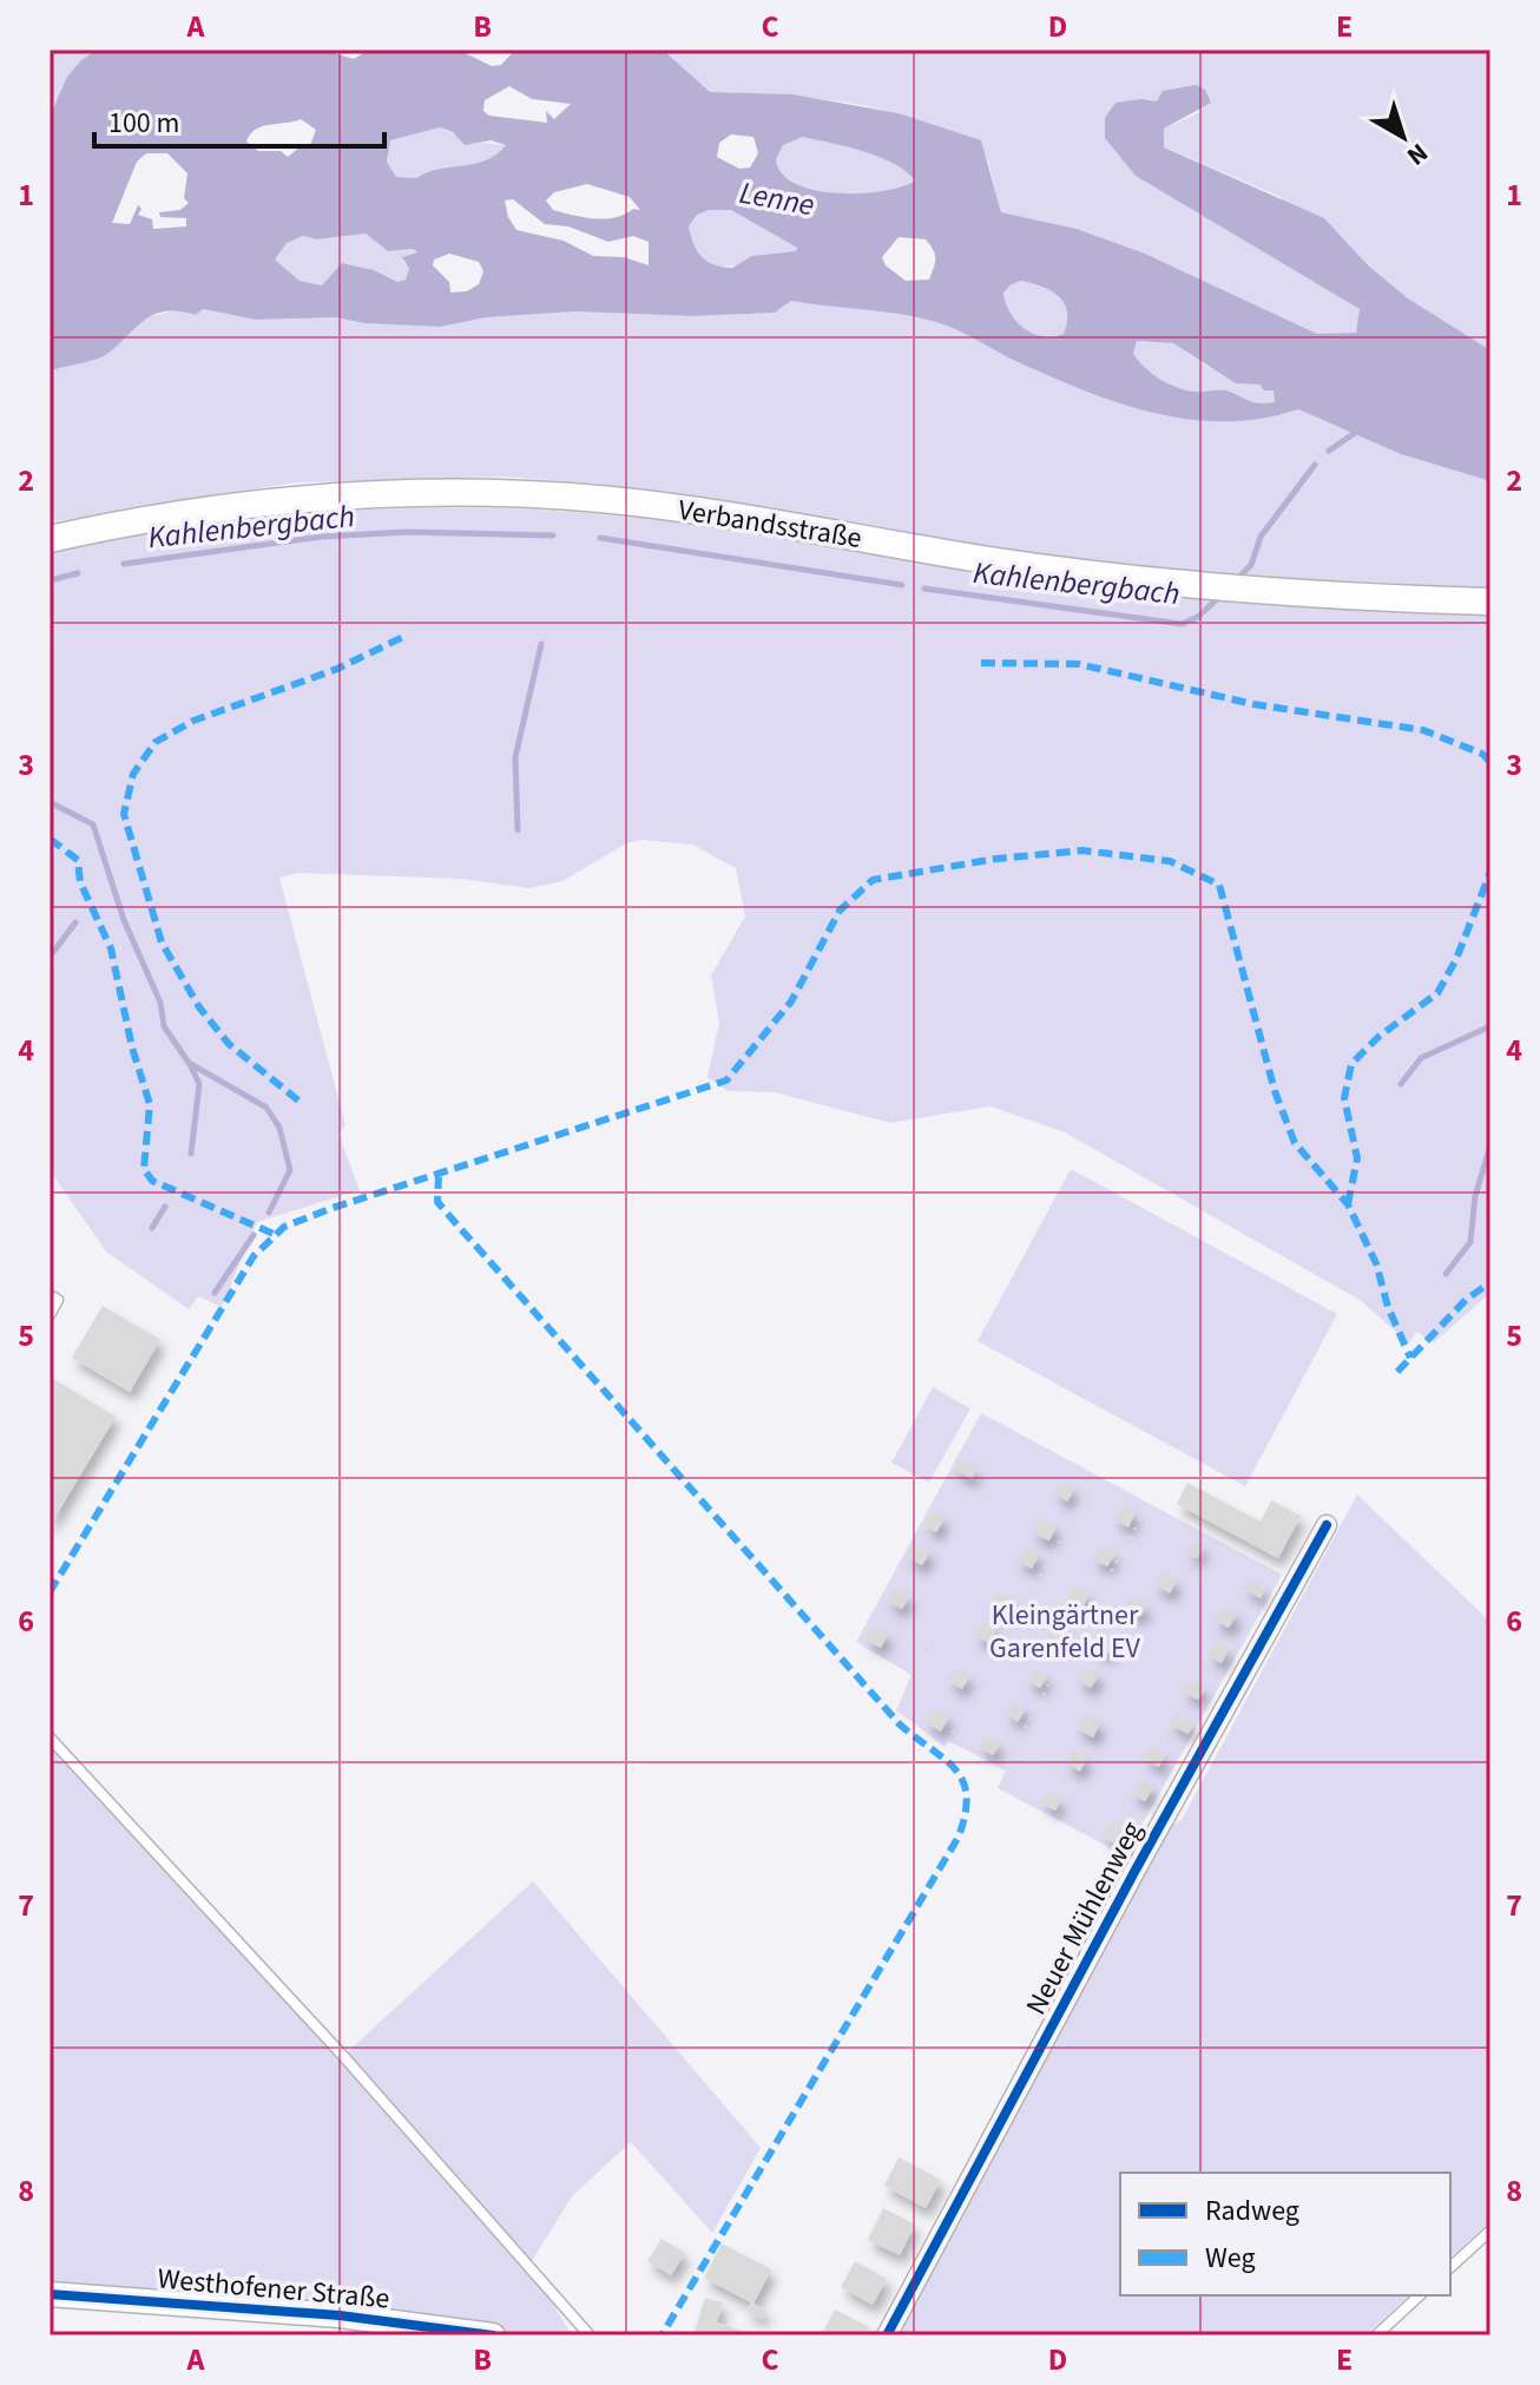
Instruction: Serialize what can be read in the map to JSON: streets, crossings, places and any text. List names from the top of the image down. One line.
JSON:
{"streets":{"main road":["Verbandsstraße"],"street":["Neuer Mühlenweg","Westhofener Straße"]},"water":["Lenne","Kahlenbergbach"],"parks":["Kleingärtner Garenfeld EV"],"legend":["Radweg","Weg"],"scale_bar":"100 m","north":"bottom right","grid":{"columns":["A","B","C","D","E"],"rows":["1","2","3","4","5","6","7","8"]}}
